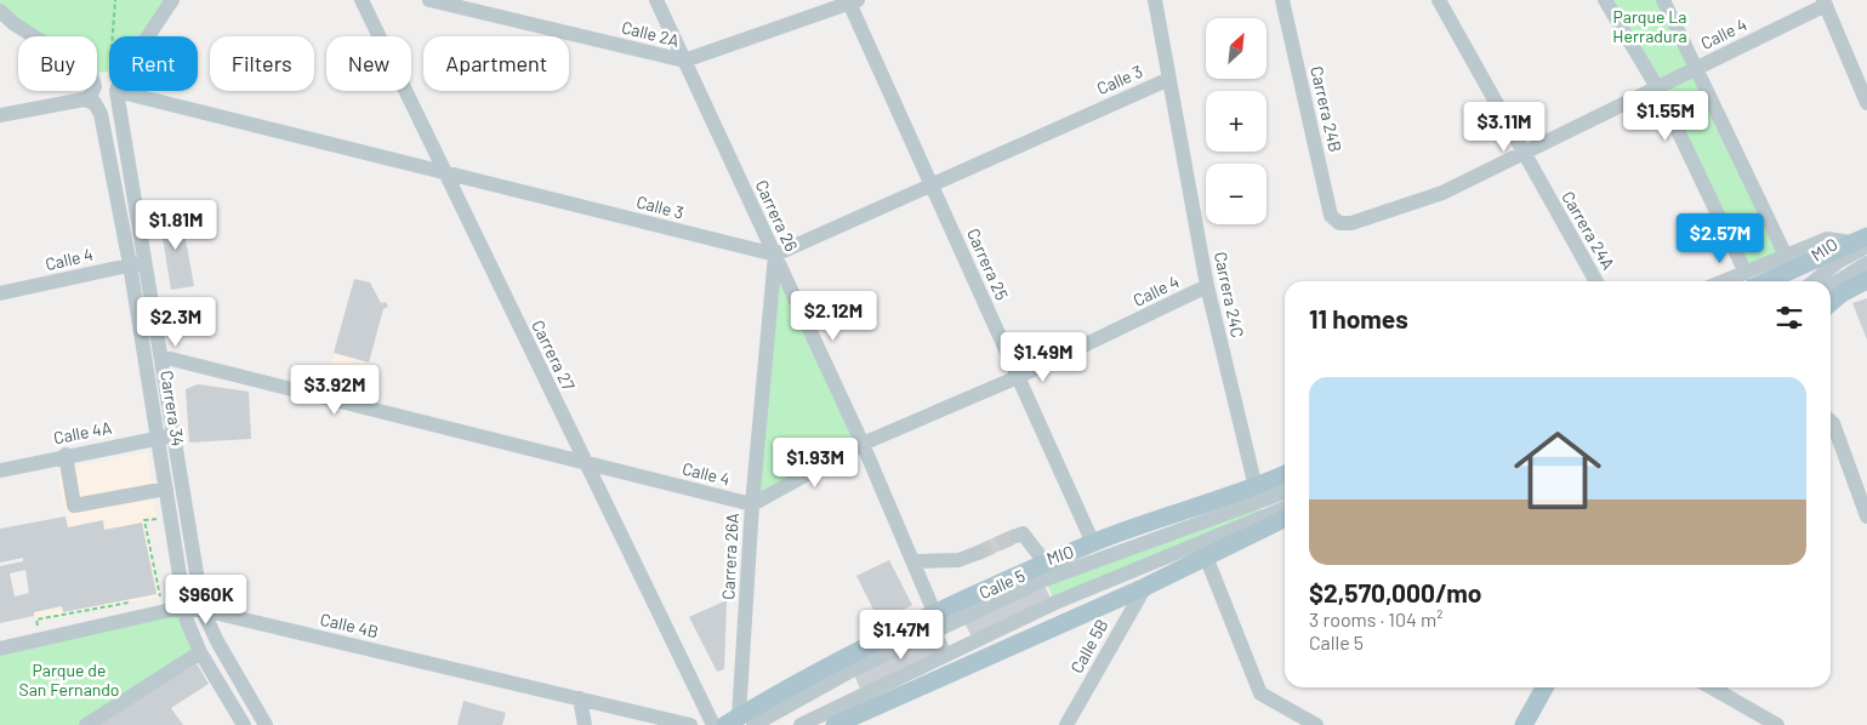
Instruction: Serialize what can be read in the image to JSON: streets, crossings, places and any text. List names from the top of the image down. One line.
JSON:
{"streets":{"main road":["Calle 5"],"street":["Calle 2A","Calle 4","Calle 3","Carrera 24B","Carrera 26","Carrera 24A","MIO","Carrera 25","Carrera 24C","Carrera 27","Carrera 34","Calle 4A","Carrera 26A","Calle 4B","Calle 5B"]},"crossings":[["Calle 2A","Carrera 26"],["Calle 2A","Carrera 25"],["Calle 4","Carrera 24B"],["Calle 4","Carrera 26"],["Calle 4","Carrera 24A"],["Calle 4","Carrera 25"],["Calle 4","Carrera 24C"],["Calle 4","Carrera 27"],["Calle 4","Carrera 34"],["Calle 4","Carrera 26A"],["Calle 3","Carrera 26"],["Calle 3","Carrera 25"],["Calle 3","Carrera 24C"],["Calle 3","Carrera 27"],["Calle 3","Carrera 34"],["Calle 3","Carrera 26A"],["Carrera 26","Carrera 26A"],["Carrera 26","Calle 5"],["MIO","Carrera 26A"],["MIO","Calle 5"],["Carrera 25","Calle 5"],["Carrera 24C","Calle 5"],["Carrera 34","Calle 4A"],["Carrera 34","Calle 4B"],["Carrera 26A","Calle 5"]],"parks":["Parque La Herradura","Parque de San Fernando"],"north":"top right","page":{"map_buttons":["+","−"],"chip":["Buy","Rent","Filters","New","Apartment"],"price":["$1.55M","$3.11M","$1.81M","$2.57M","$2.12M","$2.3M","$1.49M","$3.92M","$1.93M","$960K","$1.47M"],"heading":"11 homes","list":[{"name":"$2,570,000/mo","note":"3 rooms · 104 m² · Calle 5"}]}}
